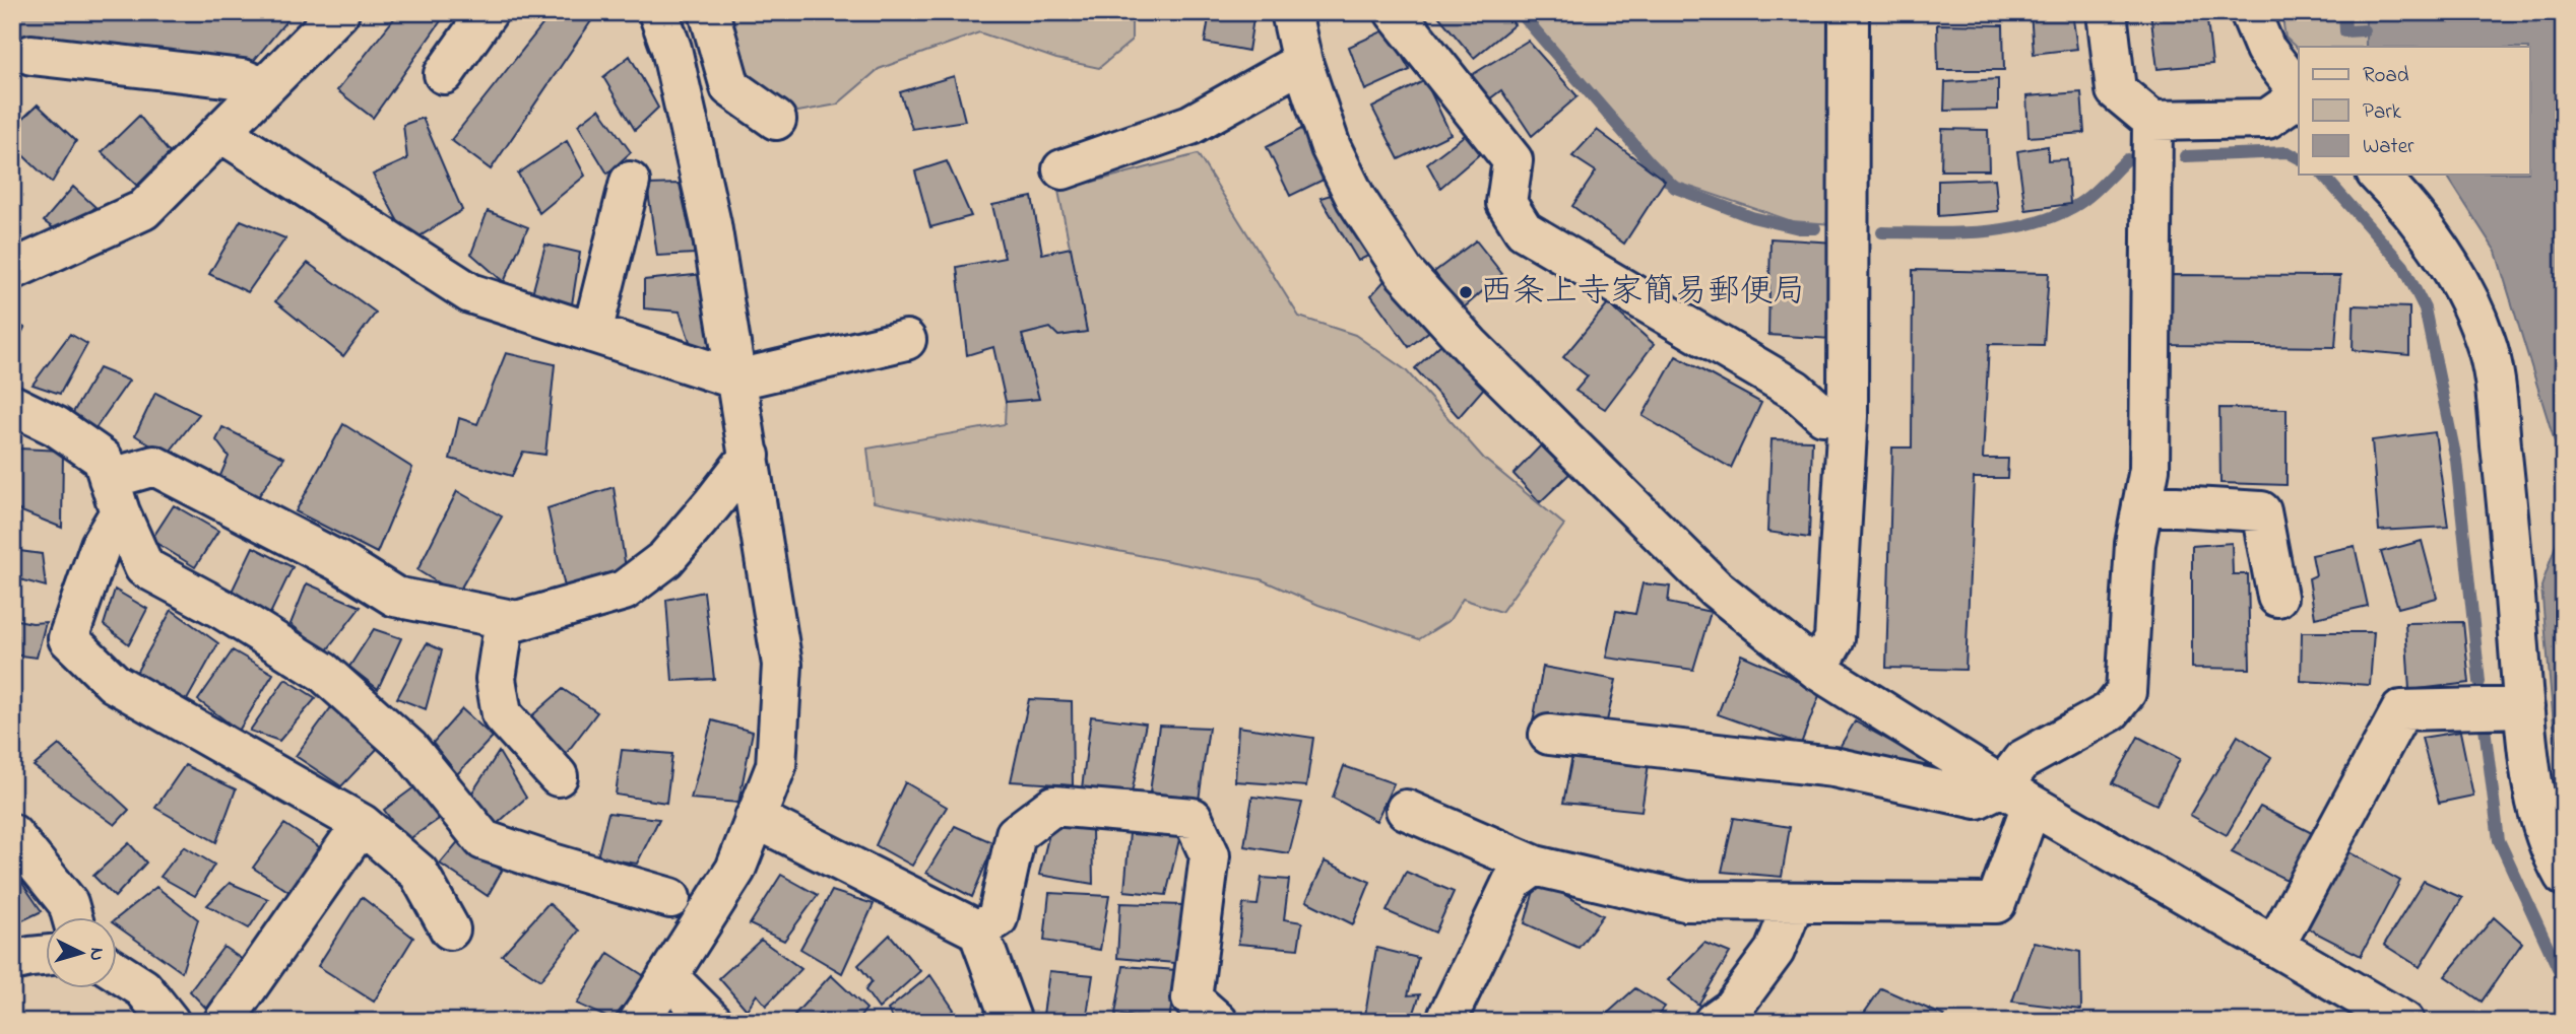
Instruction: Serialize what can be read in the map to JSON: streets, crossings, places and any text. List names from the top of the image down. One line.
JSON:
{"places":["西条上寺家簡易郵便局"],"legend":["Road","Park","Water"],"north":"right"}
